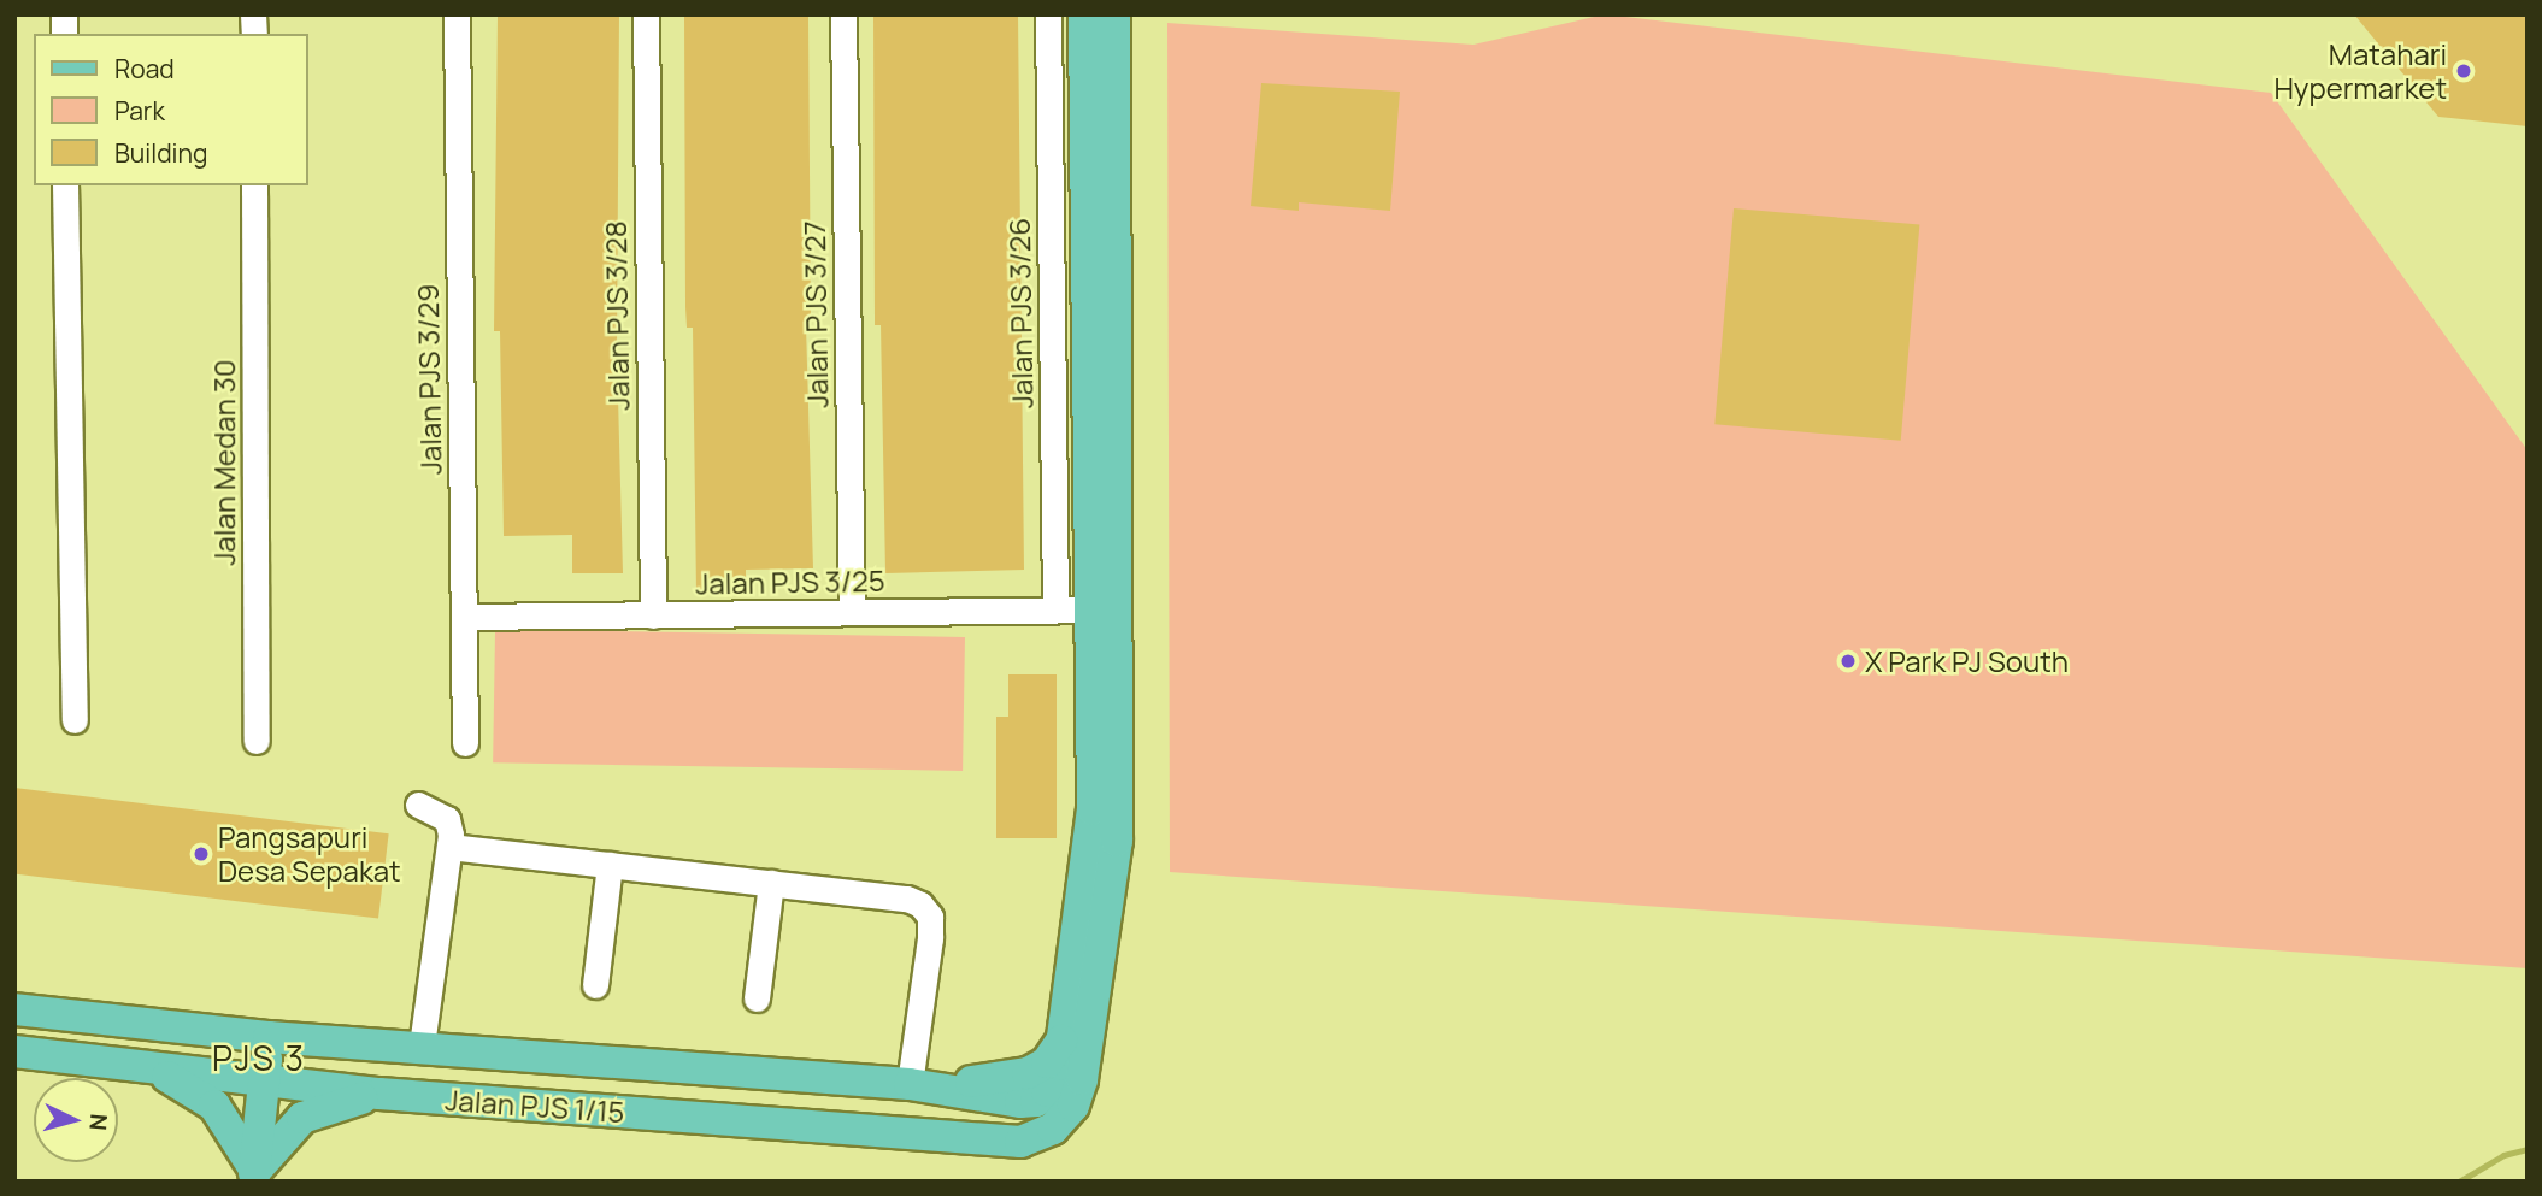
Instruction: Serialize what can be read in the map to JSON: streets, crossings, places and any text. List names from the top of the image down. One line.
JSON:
{"streets":{"main road":["Jalan PJS 1/15"],"street":["Jalan PJS 3/26","Jalan PJS 3/27","Jalan PJS 3/28","Jalan PJS 3/29","Jalan Medan 30","Jalan PJS 3/25"]},"crossings":[["Jalan PJS 3/26","Jalan PJS 3/25"],["Jalan PJS 3/27","Jalan PJS 3/25"],["Jalan PJS 3/28","Jalan PJS 3/25"],["Jalan PJS 3/29","Jalan PJS 3/25"]],"districts":["PJS 3"],"places":["Matahari Hypermarket","X Park PJ South","Pangsapuri Desa Sepakat"],"legend":["Road","Park","Building"],"north":"right"}
